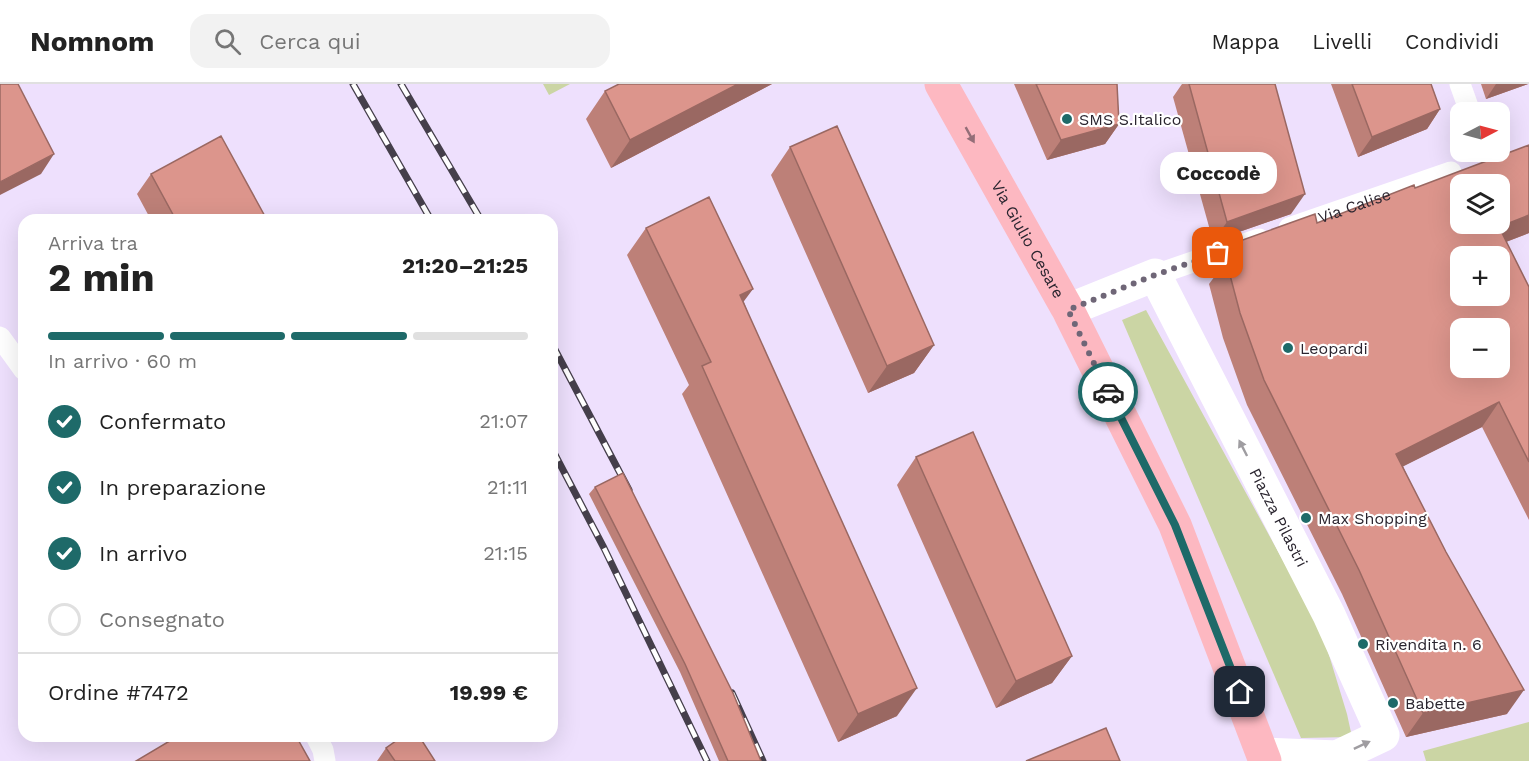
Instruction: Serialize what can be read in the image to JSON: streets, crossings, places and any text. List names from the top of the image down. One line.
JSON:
{"streets":{"main road":["Via Giulio Cesare"],"street":["Piazza Pilastri"],"lane":["Via Calise"]},"crossings":[["Via Calise","Piazza Pilastri"],["Via Giulio Cesare","Piazza Pilastri"]],"places":["SMS S.Italico","Coccodè","Leopardi","Max Shopping","Rivendita n. 6","Babette"],"north":"right","page":{"header":"Nomnom","search":"Cerca qui","nav":["Mappa","Livelli","Condividi"],"map_buttons":["+","−"],"bubble":"Coccodè","heading":["2 min","Arriva tra","21:20–21:25"],"panel":["Ordine #7472","19.99 €"],"bar":"In arrivo · 60 m","list":[["Confermato","21:07"],["In preparazione","21:11"],["In arrivo","21:15"],"Consegnato"]}}
